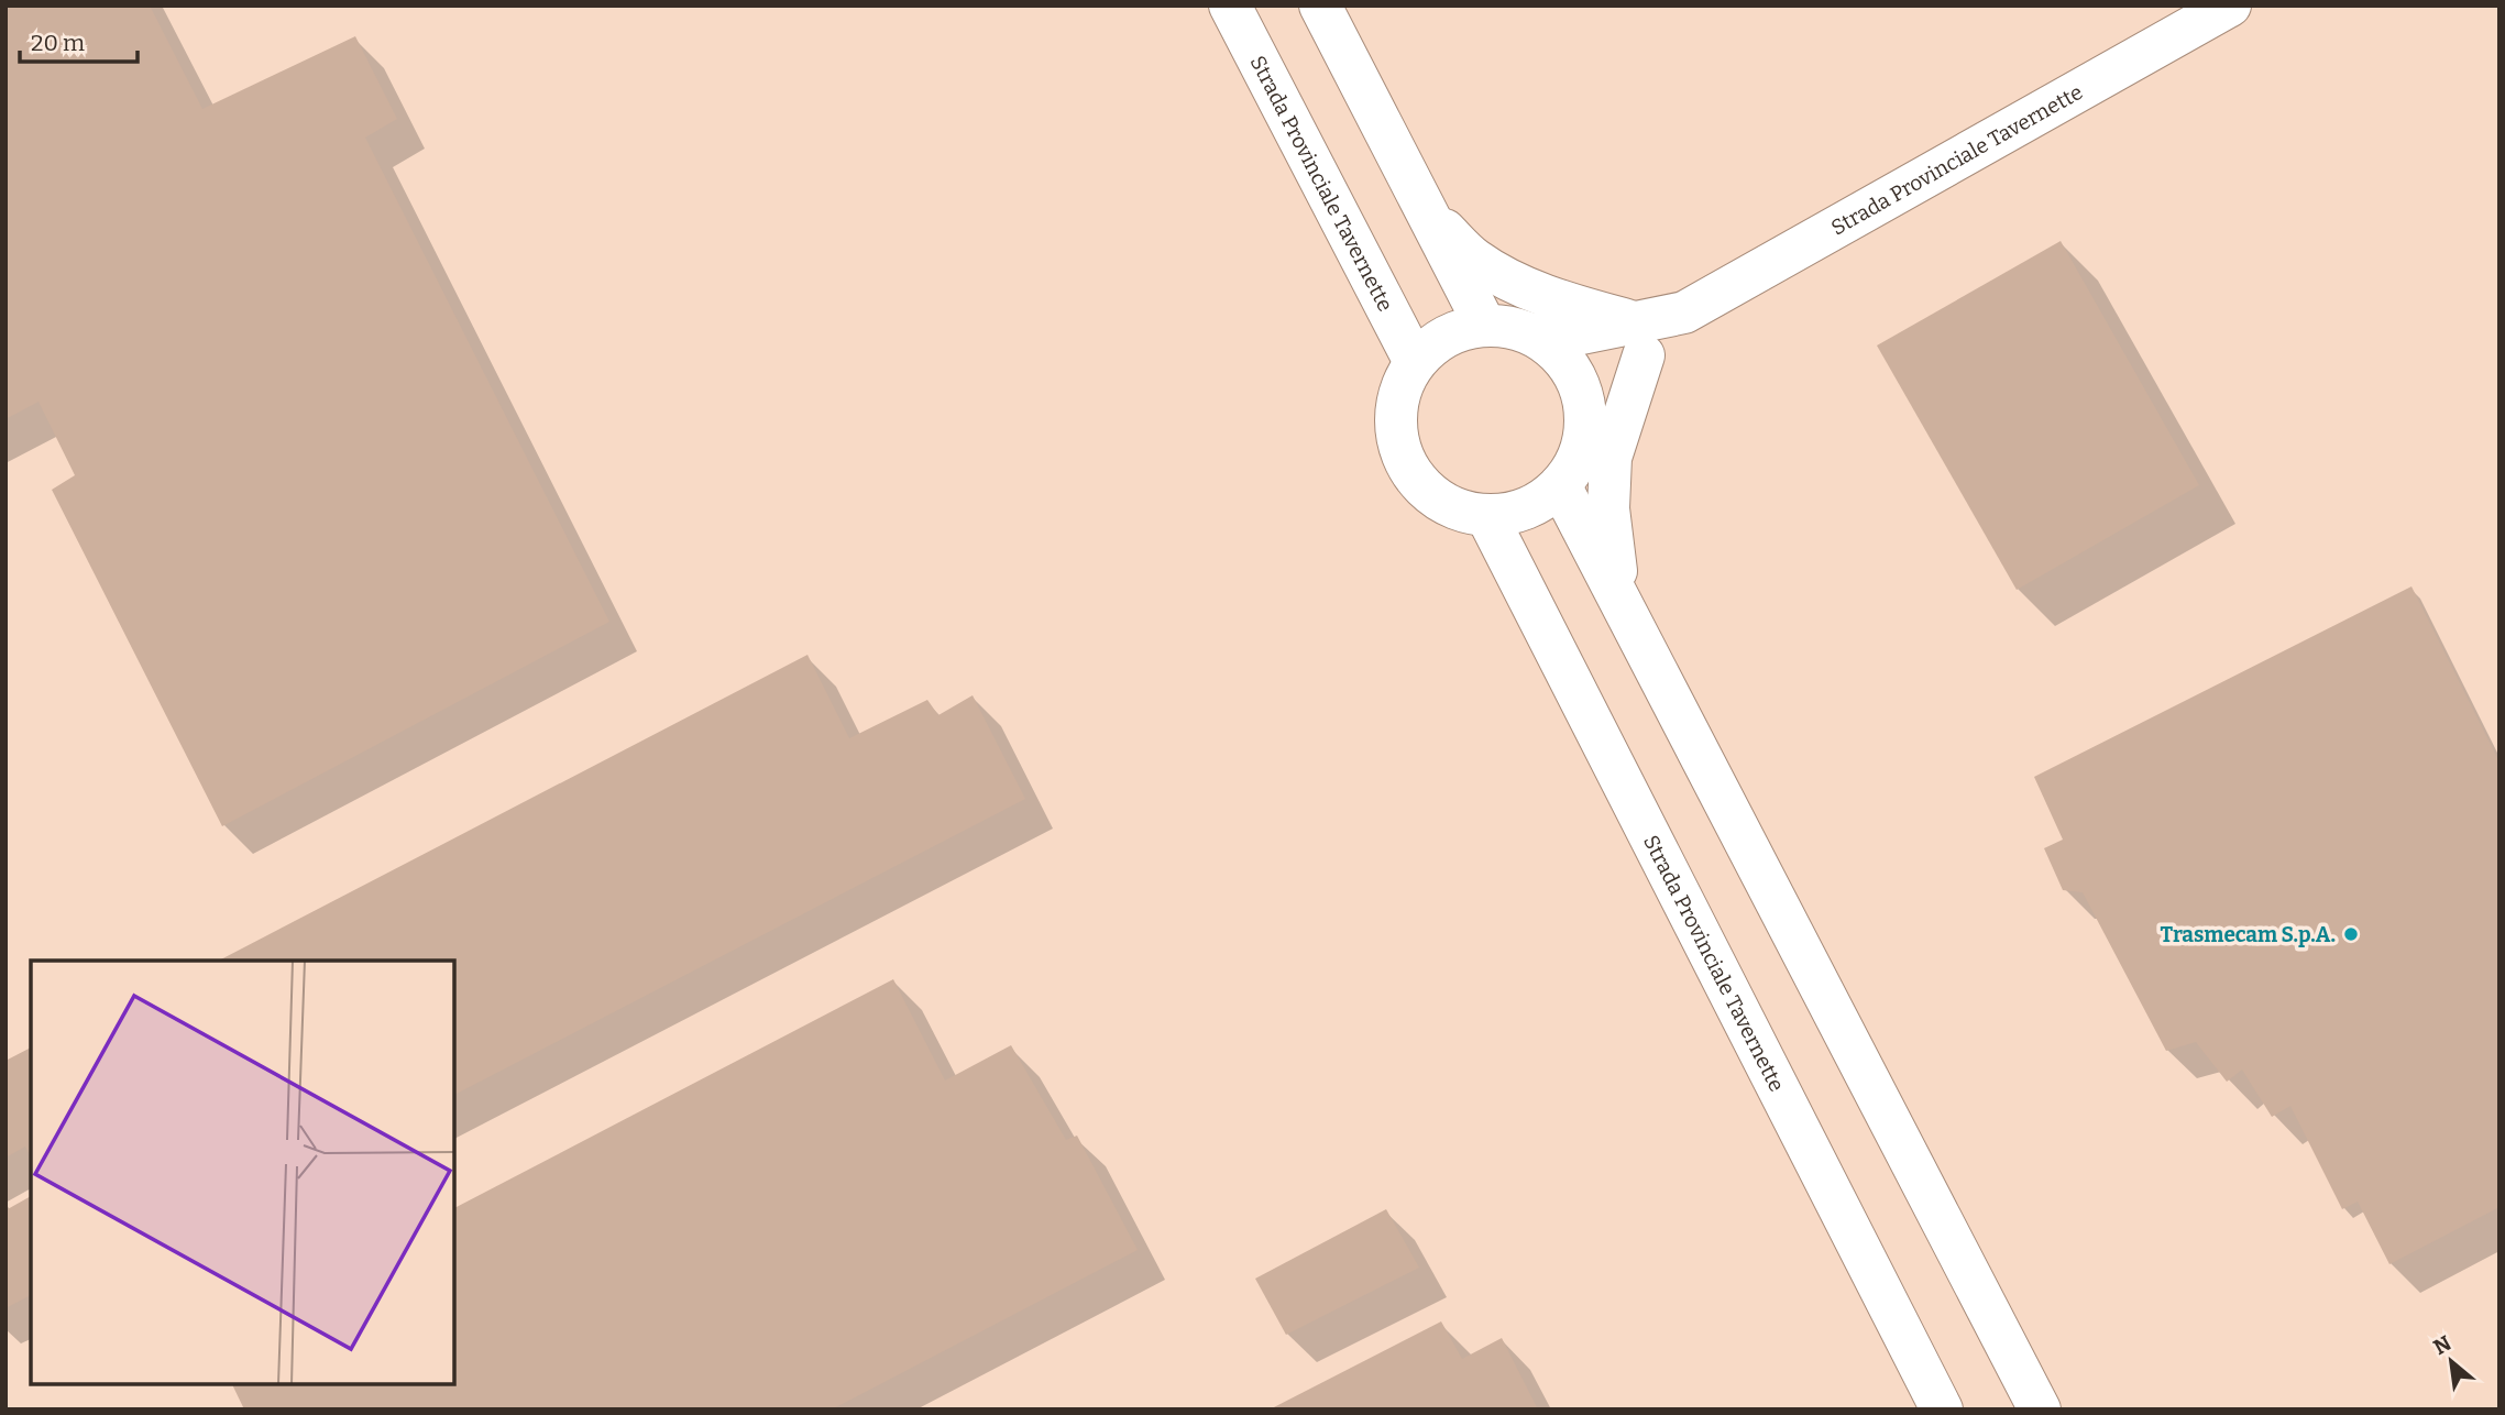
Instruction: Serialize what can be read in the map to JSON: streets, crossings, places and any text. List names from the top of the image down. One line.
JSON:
{"streets":{"street":["Strada Provinciale Tavernette"]},"places":["Trasmecam S.p.A."],"scale_bar":"20 m","north":"top left"}
